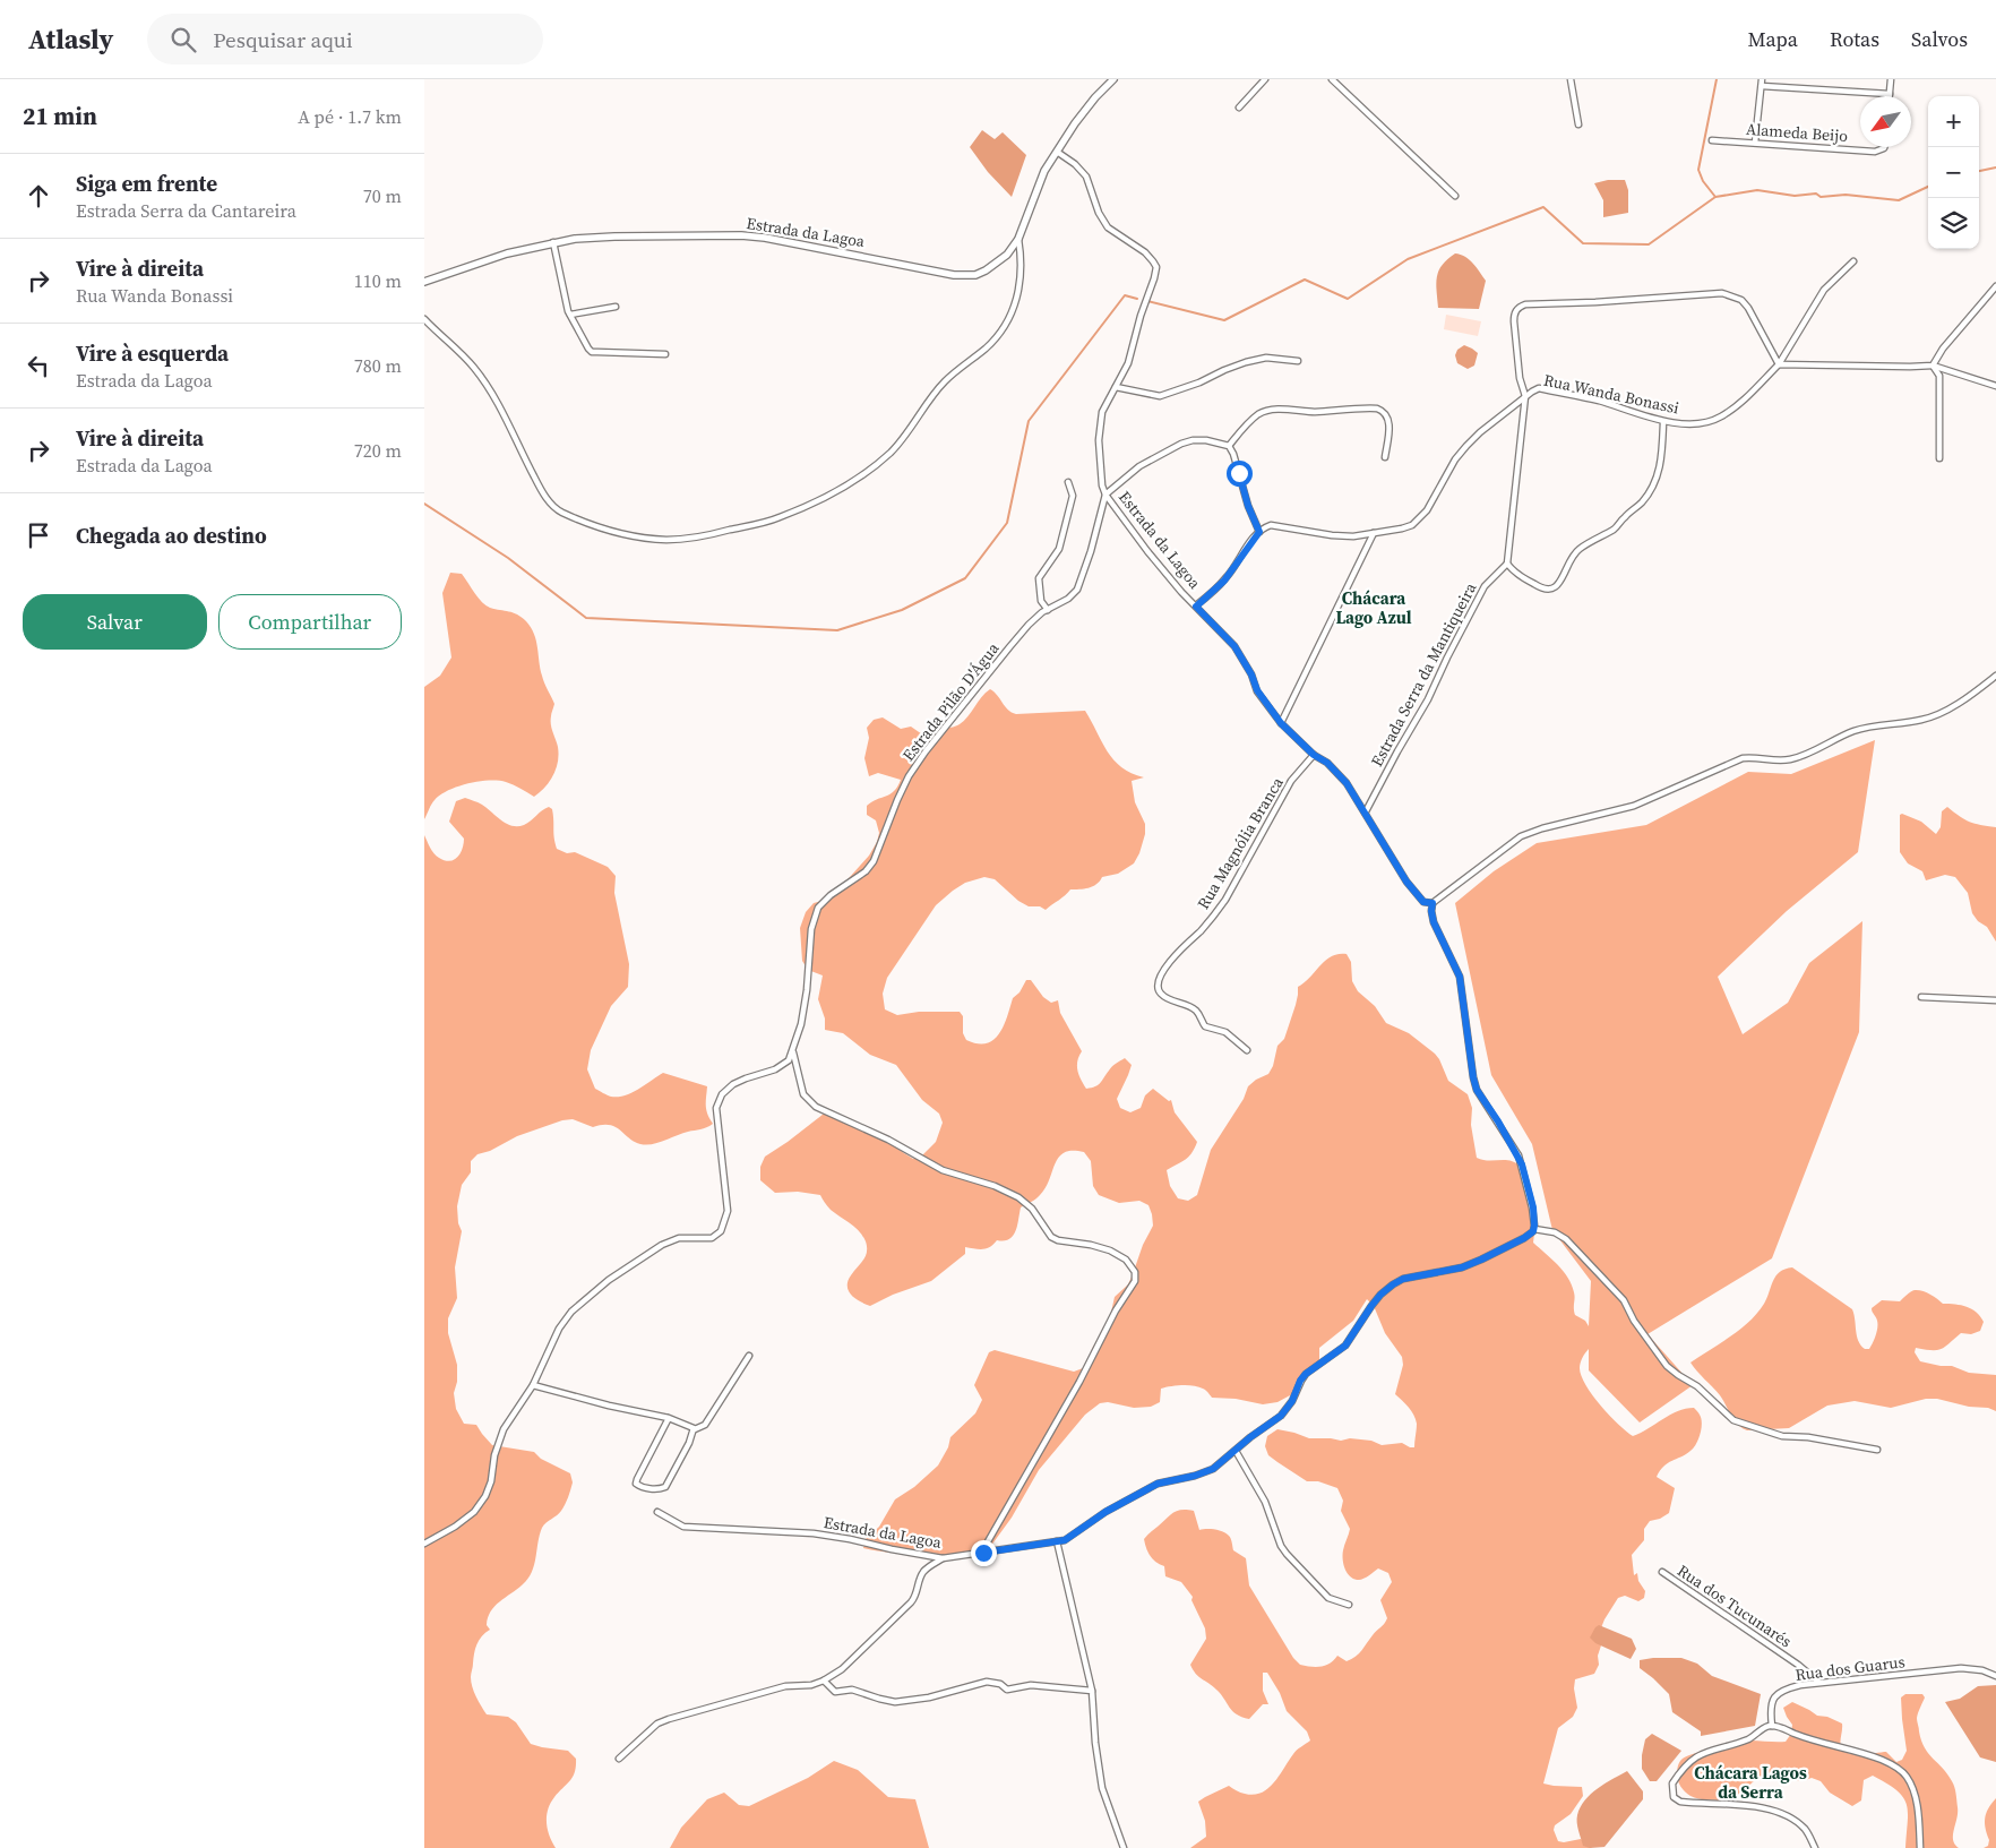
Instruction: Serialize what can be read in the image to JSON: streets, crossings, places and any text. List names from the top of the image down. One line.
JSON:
{"streets":{"street":["Alameda Beijo","Estrada da Lagoa","Rua Wanda Bonassi","Estrada Serra da Mantiqueira","Estrada Pilão D'Água","Rua Magnólia Branca","Rua dos Tucunarés","Rua dos Guarus"]},"crossings":[["Estrada da Lagoa","Estrada Serra da Mantiqueira"],["Estrada da Lagoa","Estrada Pilão D'Água"],["Estrada da Lagoa","Rua Magnólia Branca"],["Rua dos Tucunarés","Rua dos Guarus"]],"districts":["Chácara Lago Azul","Chácara Lagos da Serra"],"north":"bottom left","page":{"header":"Atlasly","search":"Pesquisar aqui","nav":["Mapa","Rotas","Salvos"],"heading":["21 min","A pé · 1.7 km"],"map_buttons":["+","−"],"list":[["Siga em frente","Estrada Serra da Cantareira","70 m"],["Vire à direita","Rua Wanda Bonassi","110 m"],["Vire à esquerda","Estrada da Lagoa","780 m"],["Vire à direita","Estrada da Lagoa","720 m"],"Chegada ao destino"],"buttons":["Salvar","Compartilhar"]}}
